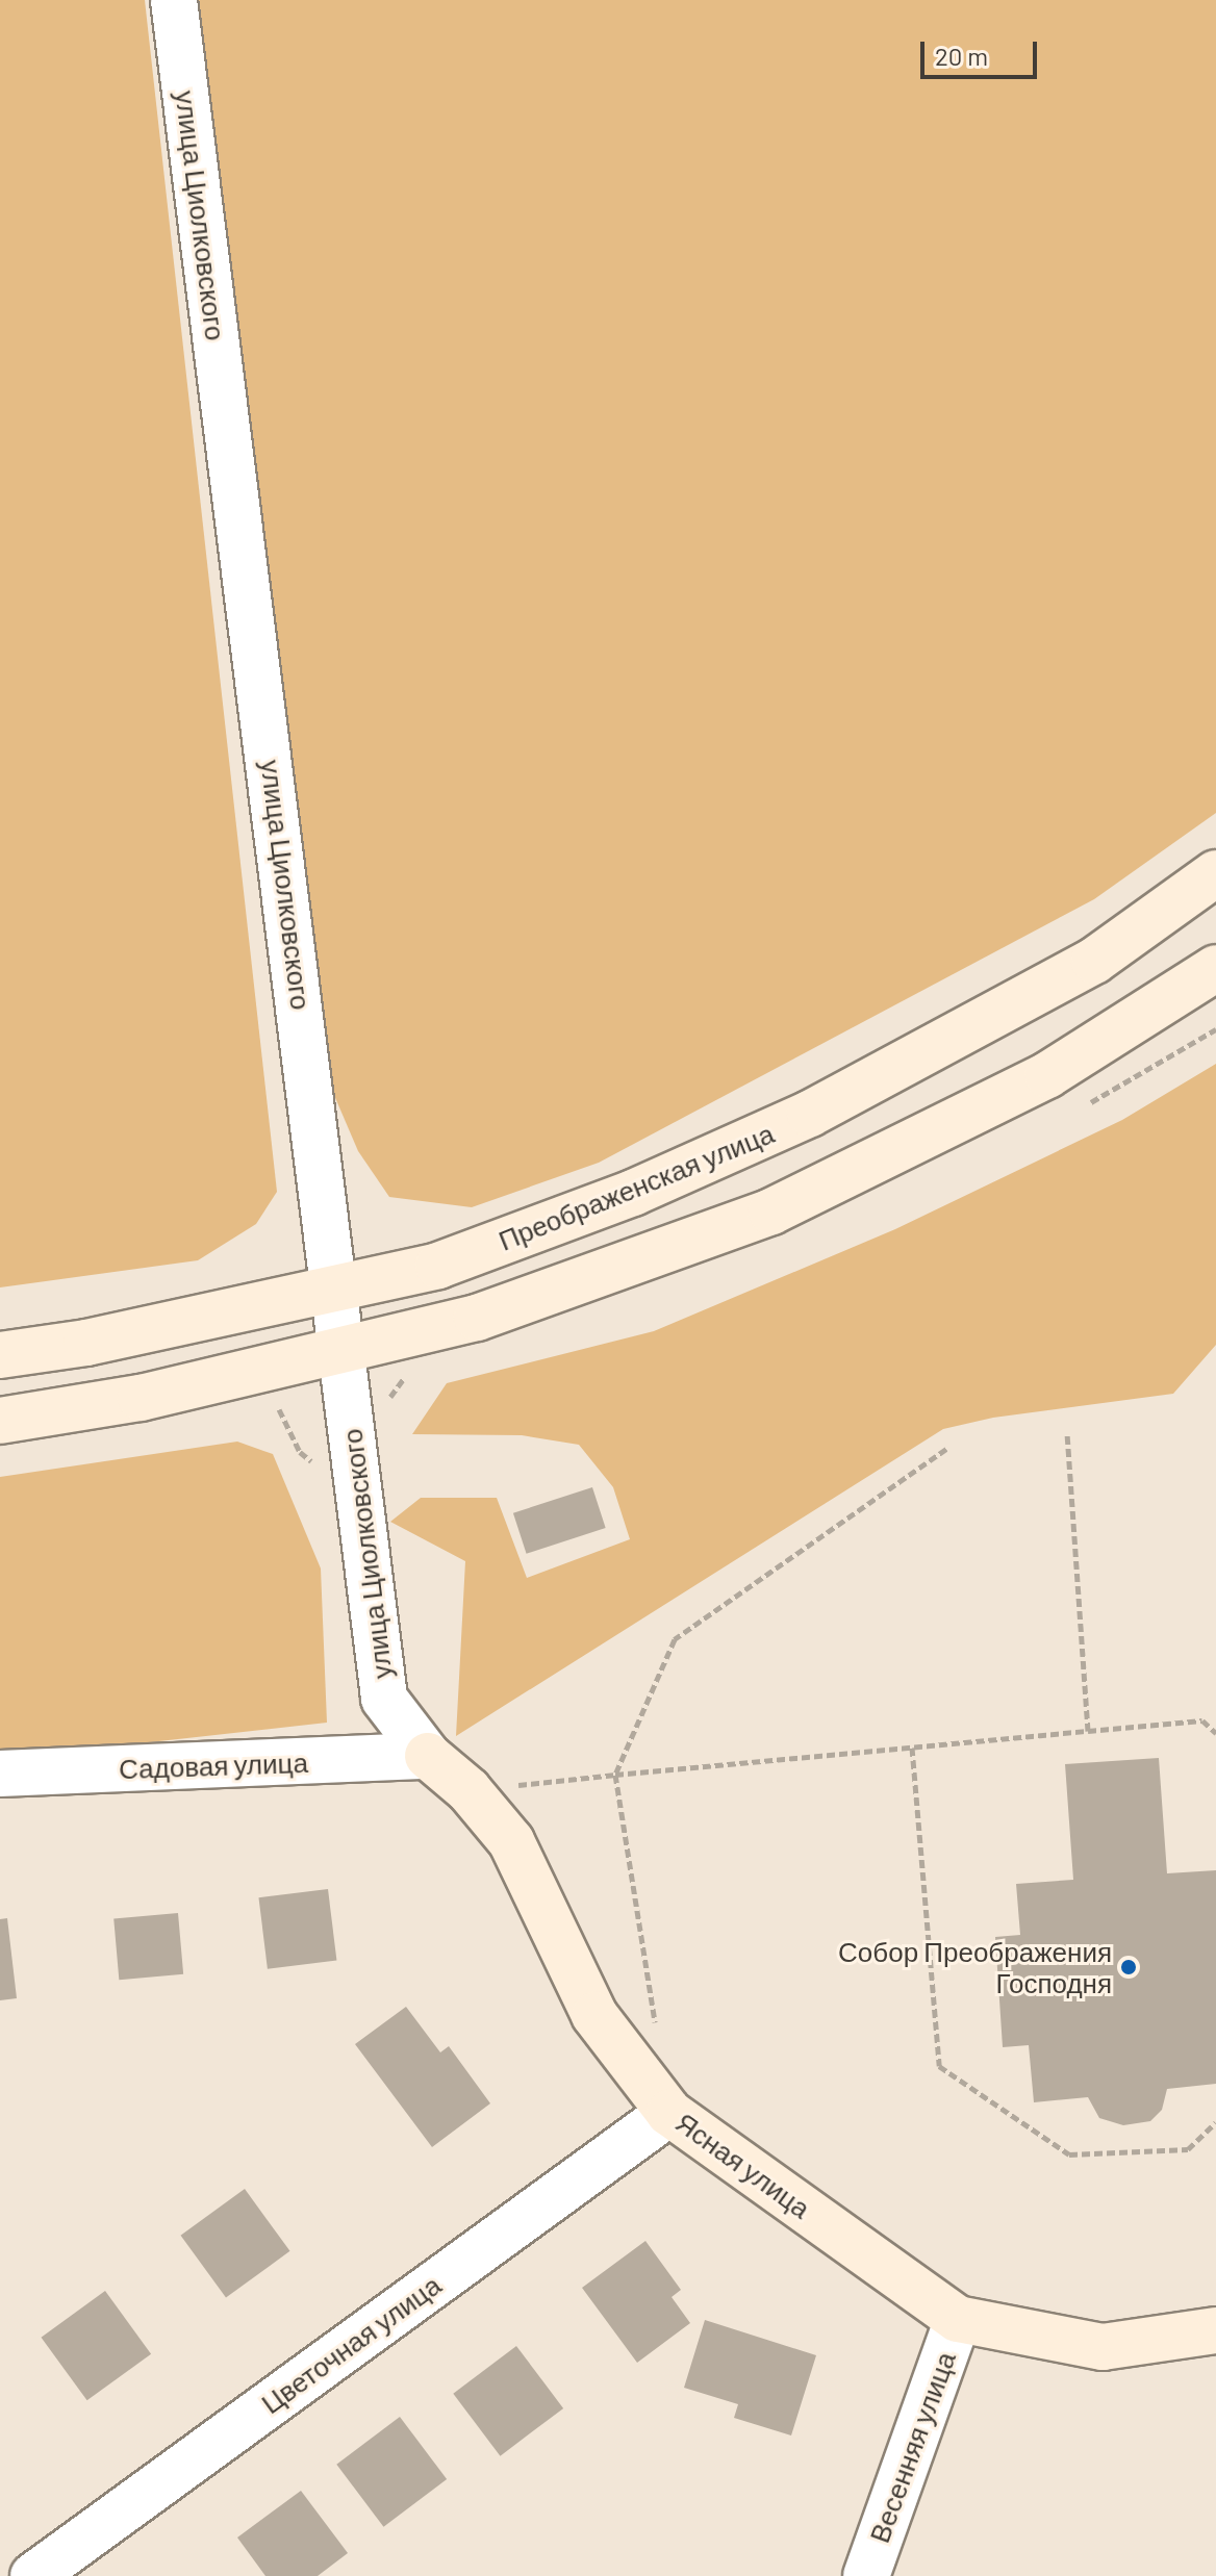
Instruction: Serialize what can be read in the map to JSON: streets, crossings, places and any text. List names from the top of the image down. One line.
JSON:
{"streets":{"main road":["Преображенская улица","Ясная улица"],"street":["улица Циолковского","Садовая улица","Цветочная улица","Весенняя улица"]},"crossings":[["улица Циолковского","Преображенская улица"],["улица Циолковского","Садовая улица"],["улица Циолковского","Ясная улица"],["Садовая улица","Ясная улица"],["Ясная улица","Цветочная улица"],["Ясная улица","Весенняя улица"]],"places":["Собор Преображения Господня"],"scale_bar":"20 m"}
